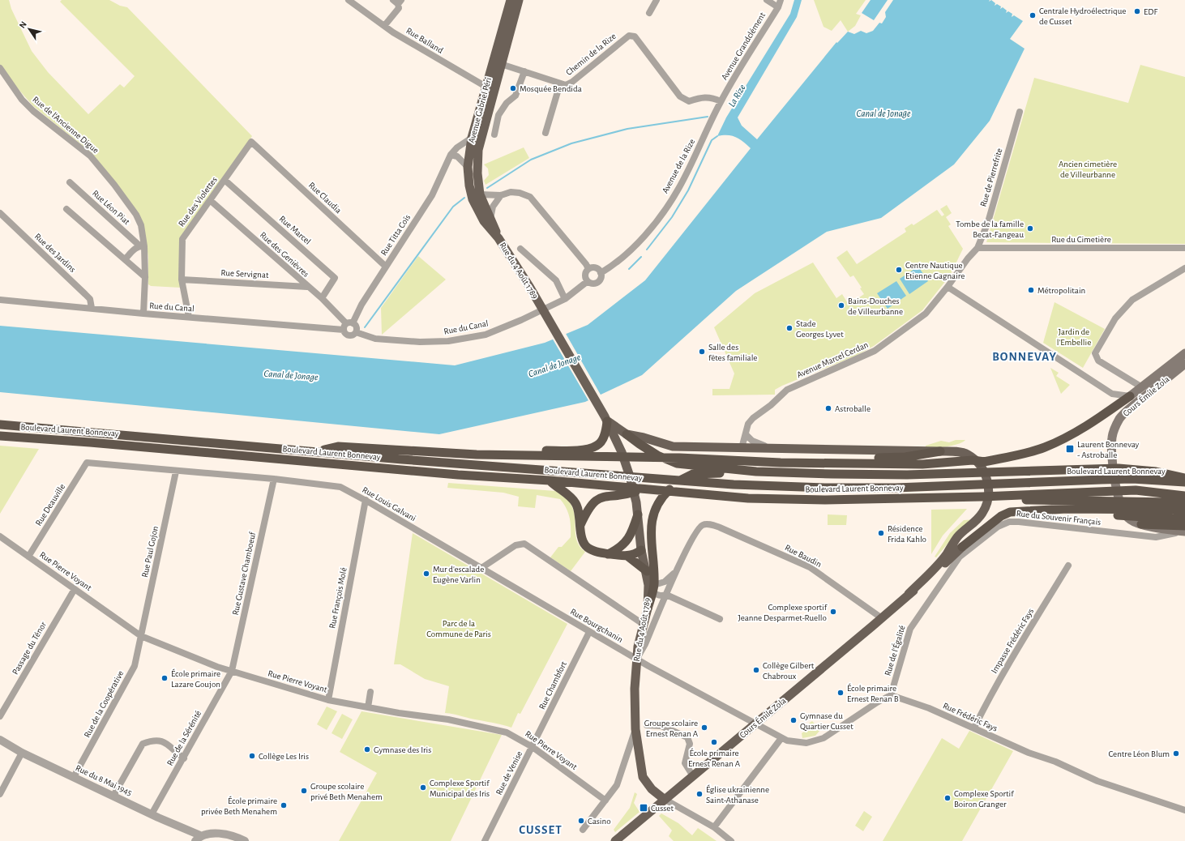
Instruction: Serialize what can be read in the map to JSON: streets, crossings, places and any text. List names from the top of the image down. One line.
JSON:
{"streets":{"highway":["Boulevard Laurent Bonnevay"],"main road":["Avenue Gabriel Péri","Rue du 4 Août 1789","Cours Émile Zola"],"street":["Rue Balland","Avenue Grandclément","Chemin de la Rize","Rue de l'Ancienne Digue","Avenue de la Rize","Rue de Pierrefrite","Rue Claudia","Rue des Violettes","Rue Léon Piat","Rue Marcel","Rue Titta Coïs","Rue du Cimetière","Rue des Jardins","Rue des Genièvres","Rue Servignat","Rue du Canal","Avenue Marcel Cerdan","Rue Louis Galvani","Rue Deauville","Rue du Souvenir Français","Rue Paul Gojon","Rue Baudin","Rue Pierre Voyant","Rue Gustave Chamboeuf","Rue François Molé","Rue Bourgchanin","Impasse Frédéric Fays","Passage du Ténor","Rue de l'Égalité","Rue Chambfort","Rue de la Coopérative","Rue Frédéric Fays","Rue de la Sérénité","Rue de Venise","Rue du 8 Mai 1945"]},"crossings":[["Rue Balland","Avenue Gabriel Péri"],["Avenue Grandclément","Chemin de la Rize"],["Avenue Grandclément","Avenue de la Rize"],["Chemin de la Rize","Avenue Gabriel Péri"],["Chemin de la Rize","Avenue de la Rize"],["Avenue Gabriel Péri","Rue Titta Coïs"],["Avenue Gabriel Péri","Rue du 4 Août 1789"],["Rue de l'Ancienne Digue","Rue Léon Piat"],["Avenue de la Rize","Rue du Canal"],["Rue de Pierrefrite","Rue du Cimetière"],["Rue de Pierrefrite","Avenue Marcel Cerdan"],["Rue Claudia","Rue des Violettes"],["Rue Claudia","Rue Titta Coïs"],["Rue des Violettes","Rue Marcel"],["Rue des Violettes","Rue des Genièvres"],["Rue des Violettes","Rue Servignat"],["Rue des Violettes","Rue du Canal"],["Rue Marcel","Rue des Genièvres"],["Rue Titta Coïs","Rue des Genièvres"],["Rue Titta Coïs","Rue du Canal"],["Rue du Cimetière","Avenue Marcel Cerdan"],["Rue des Jardins","Rue du Canal"],["Rue des Genièvres","Rue Servignat"],["Rue des Genièvres","Rue du Canal"],["Rue du 4 Août 1789","Rue Pierre Voyant"],["Rue du 4 Août 1789","Rue Bourgchanin"],["Cours Émile Zola","Rue du Souvenir Français"],["Cours Émile Zola","Rue Baudin"],["Cours Émile Zola","Rue Bourgchanin"],["Cours Émile Zola","Rue de l'Égalité"],["Rue Louis Galvani","Rue Deauville"],["Rue Louis Galvani","Rue Paul Gojon"],["Rue Louis Galvani","Rue Gustave Chamboeuf"],["Rue Louis Galvani","Rue François Molé"],["Rue Louis Galvani","Rue Bourgchanin"],["Rue Deauville","Rue Pierre Voyant"],["Rue du Souvenir Français","Rue de l'Égalité"],["Rue Paul Gojon","Rue Pierre Voyant"],["Rue Paul Gojon","Rue de la Coopérative"],["Rue Pierre Voyant","Rue Gustave Chamboeuf"],["Rue Pierre Voyant","Rue François Molé"],["Rue Pierre Voyant","Passage du Ténor"],["Rue Pierre Voyant","Rue Chambfort"],["Rue Pierre Voyant","Rue de la Coopérative"],["Rue Pierre Voyant","Rue de la Sérénité"],["Rue Pierre Voyant","Rue de Venise"],["Rue Gustave Chamboeuf","Rue de la Sérénité"],["Rue Bourgchanin","Rue Chambfort"],["Impasse Frédéric Fays","Rue Frédéric Fays"],["Rue de l'Égalité","Rue Frédéric Fays"],["Rue Chambfort","Rue de Venise"],["Rue de la Coopérative","Rue du 8 Mai 1945"],["Rue de la Sérénité","Rue du 8 Mai 1945"]],"districts":["BONNEVAY","CUSSET"],"water":["La Rize","Canal de Jonage"],"parks":["Ancien cimetière de Villeurbanne","Jardin de l'Embellie","Parc de la Commune de Paris"],"places":{"other":["EDF","Centrale Hydroélectrique de Cusset","Mosquée Bendida","Tombe de la famille Becat-Fangeau","Centre Nautique Etienne Gagnaire","Métropolitain","Bains-Douches de Villeurbanne","Stade Georges Lyvet","Salle des fêtes familiale","Astroballe","Résidence Frida Kahlo","Mur d'escalade Eugène Varlin","Complexe sportif Jeanne Desparmet-Ruello","Collège Gilbert Chabroux","École primaire Lazare Goujon","École primaire Ernest Renan B","Gymnase du Quartier Cusset","Groupe scolaire Ernest Renan A","École primaire Ernest Renan A","Gymnase des Iris","Centre Léon Blum","Collège Les Iris","Complexe Sportif Municipal des Iris","Groupe scolaire privé Beth Menahem","Église ukrainienne Saint-Athanase","Complexe Sportif Boiron Granger","École primaire privée Beth Menahem","Casino"],"transit":["Laurent Bonnevay - Astroballe","Cusset"]},"north":"top left"}
